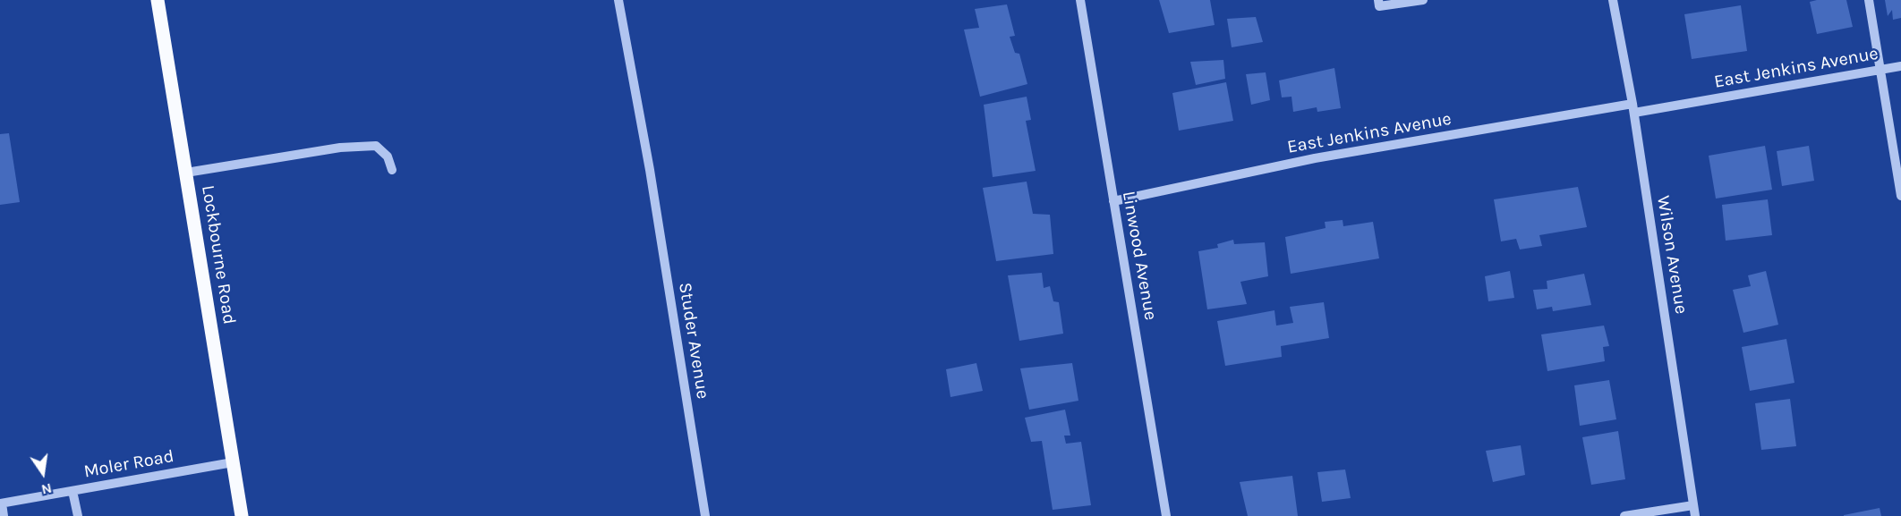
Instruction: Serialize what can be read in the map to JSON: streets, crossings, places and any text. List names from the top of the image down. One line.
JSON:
{"streets":{"main road":["Lockbourne Road"],"street":["East Jenkins Avenue","Wilson Avenue","Linwood Avenue","Studer Avenue","Moler Road"]},"crossings":[["East Jenkins Avenue","Wilson Avenue"],["East Jenkins Avenue","Linwood Avenue"],["Lockbourne Road","Moler Road"]],"north":"bottom"}
